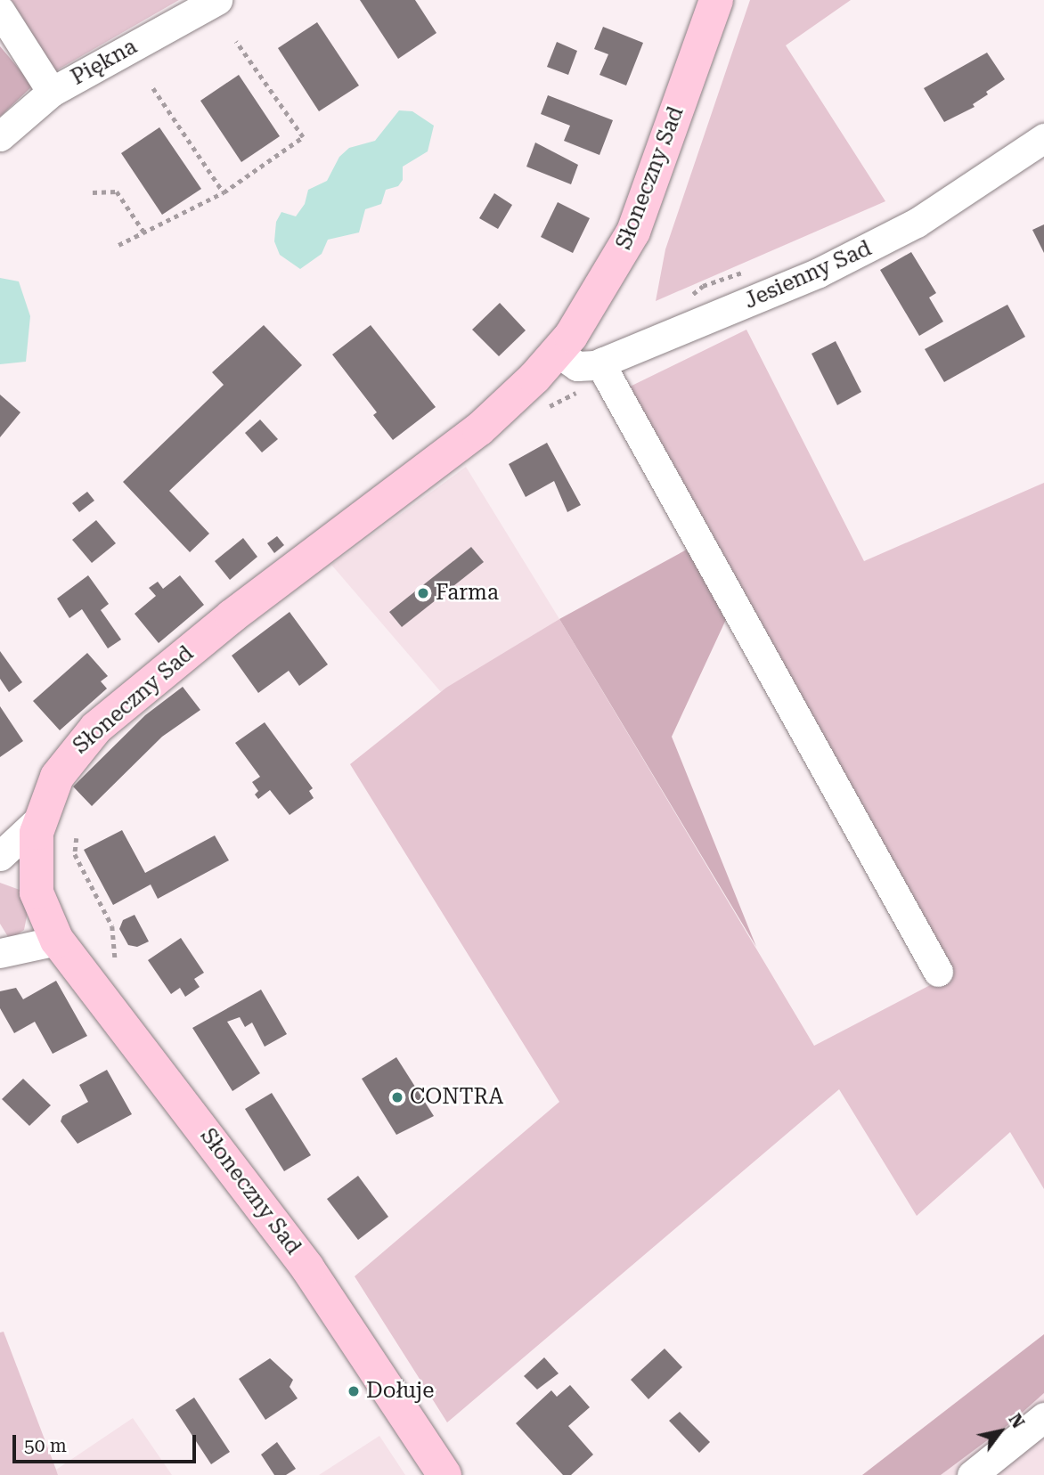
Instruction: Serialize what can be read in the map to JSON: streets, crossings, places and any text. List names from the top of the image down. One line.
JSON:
{"streets":{"main road":["Słoneczny Sad"],"street":["Piękna","Jesienny Sad"]},"crossings":[["Słoneczny Sad","Jesienny Sad"]],"places":["Farma","CONTRA","Dołuje"],"scale_bar":"50 m","north":"top right"}
